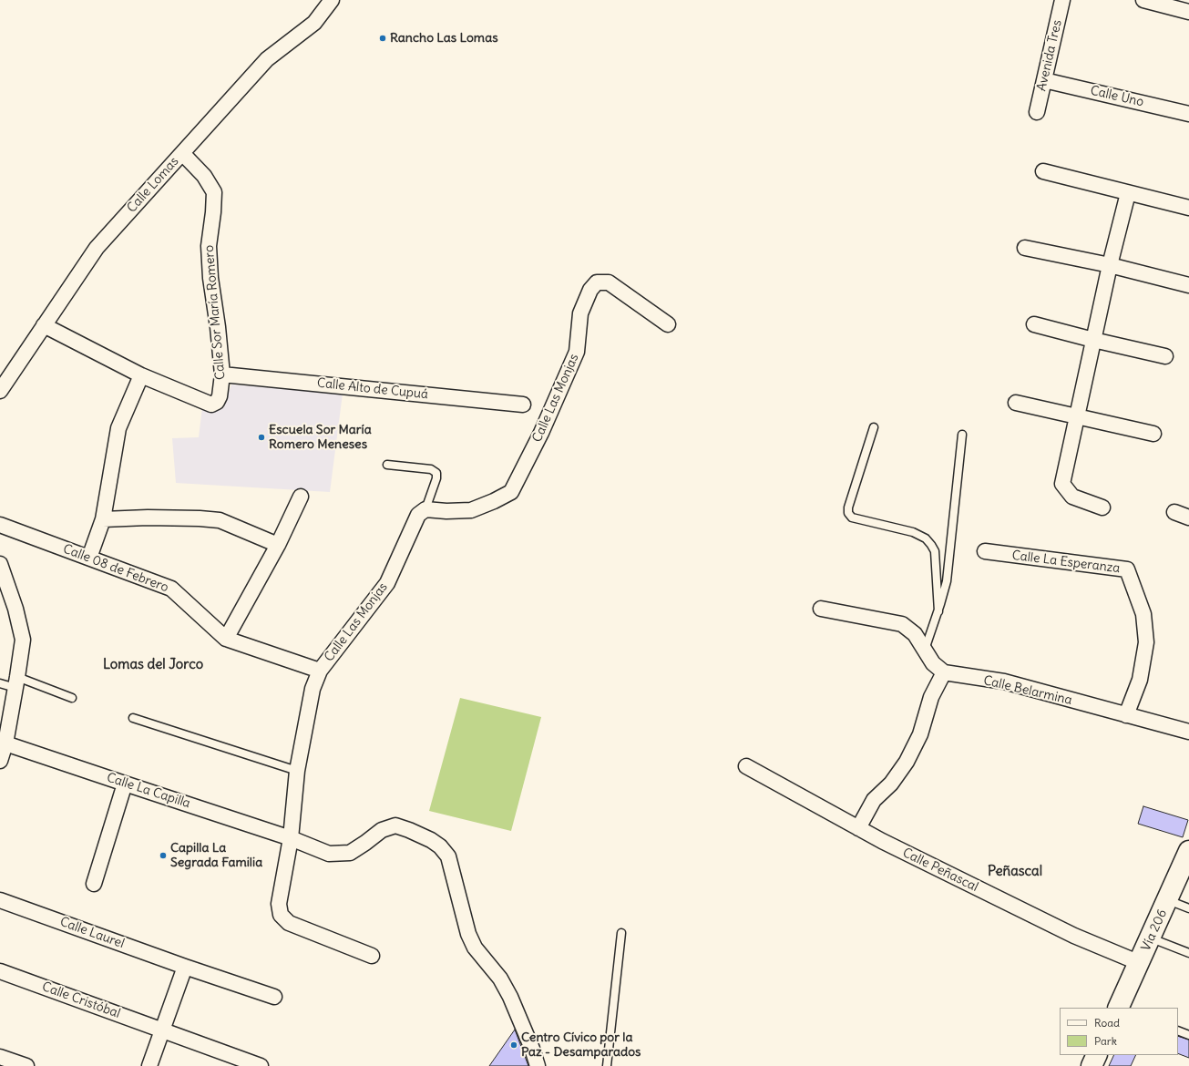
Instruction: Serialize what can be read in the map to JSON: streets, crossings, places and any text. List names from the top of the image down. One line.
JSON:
{"streets":{"main road":["Vía 206"],"street":["Avenida Tres","Calle Uno","Calle Lomas","Calle Sor María Romero","Calle Alto de Cupuá","Calle Las Monjas","Calle La Esperanza","Calle 08 de Febrero","Calle Belarmina","Calle La Capilla","Calle Peñascal","Calle Laurel","Calle Cristóbal"]},"crossings":[["Avenida Tres","Calle Uno"],["Calle Lomas","Calle Sor María Romero"],["Calle Sor María Romero","Calle Alto de Cupuá"],["Calle Las Monjas","Calle 08 de Febrero"],["Calle Las Monjas","Calle La Capilla"],["Calle La Esperanza","Calle Belarmina"],["Calle Peñascal","Vía 206"]],"districts":["Lomas del Jorco","Peñascal"],"places":["Rancho Las Lomas","Escuela Sor María Romero Meneses","Capilla La Segrada Familia","Centro Cívico por la Paz - Desamparados"],"legend":["Road","Park"]}
